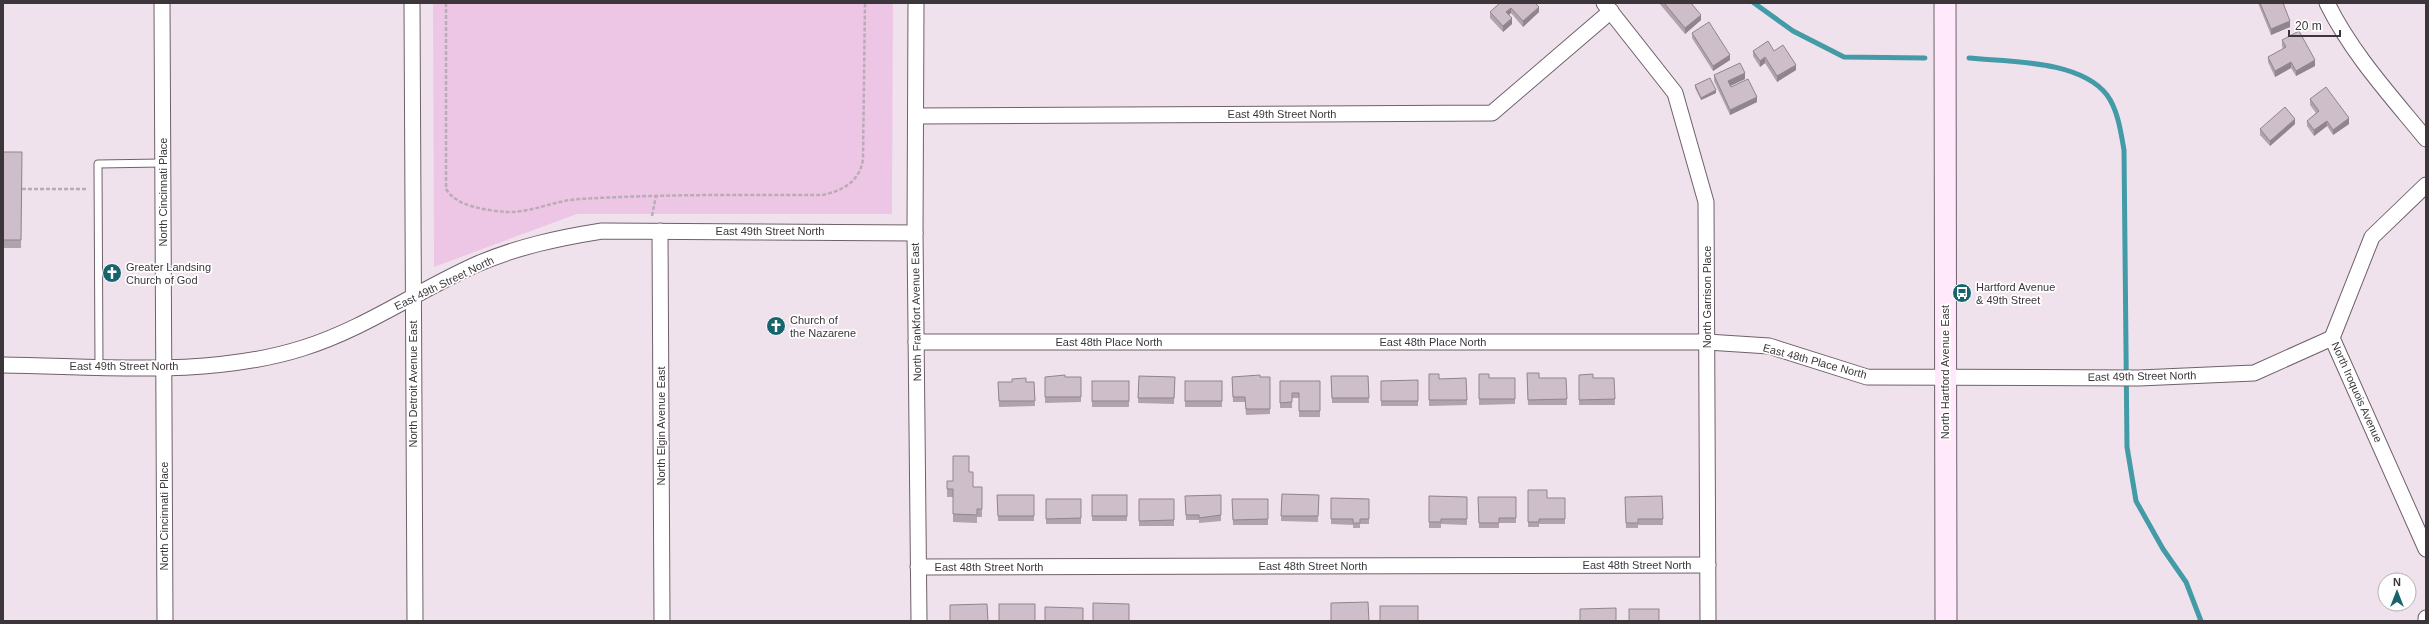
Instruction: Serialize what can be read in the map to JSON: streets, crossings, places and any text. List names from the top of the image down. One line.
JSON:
{"streets":{"street":["East 49th Street North","North Cincinnati Place","North Garrison Place","North Frankfort Avenue East","East 48th Place North","North Hartford Avenue East","North Detroit Avenue East","North Iroquois Avenue","North Elgin Avenue East","East 48th Street North"]},"crossings":[["East 49th Street North","North Cincinnati Place"],["East 49th Street North","North Garrison Place"],["East 49th Street North","North Frankfort Avenue East"],["East 49th Street North","East 48th Place North"],["East 49th Street North","North Hartford Avenue East"],["East 49th Street North","North Detroit Avenue East"],["East 49th Street North","North Iroquois Avenue"],["East 49th Street North","North Elgin Avenue East"],["North Garrison Place","East 48th Place North"],["North Garrison Place","East 48th Street North"],["North Frankfort Avenue East","East 48th Place North"],["North Frankfort Avenue East","East 48th Street North"],["East 48th Place North","North Hartford Avenue East"]],"places":{"church":["Greater Landsing Church of God","Church of the Nazarene"],"bus stop":["Hartford Avenue & 49th Street"]},"scale_bar":"20 m","north":"top"}
